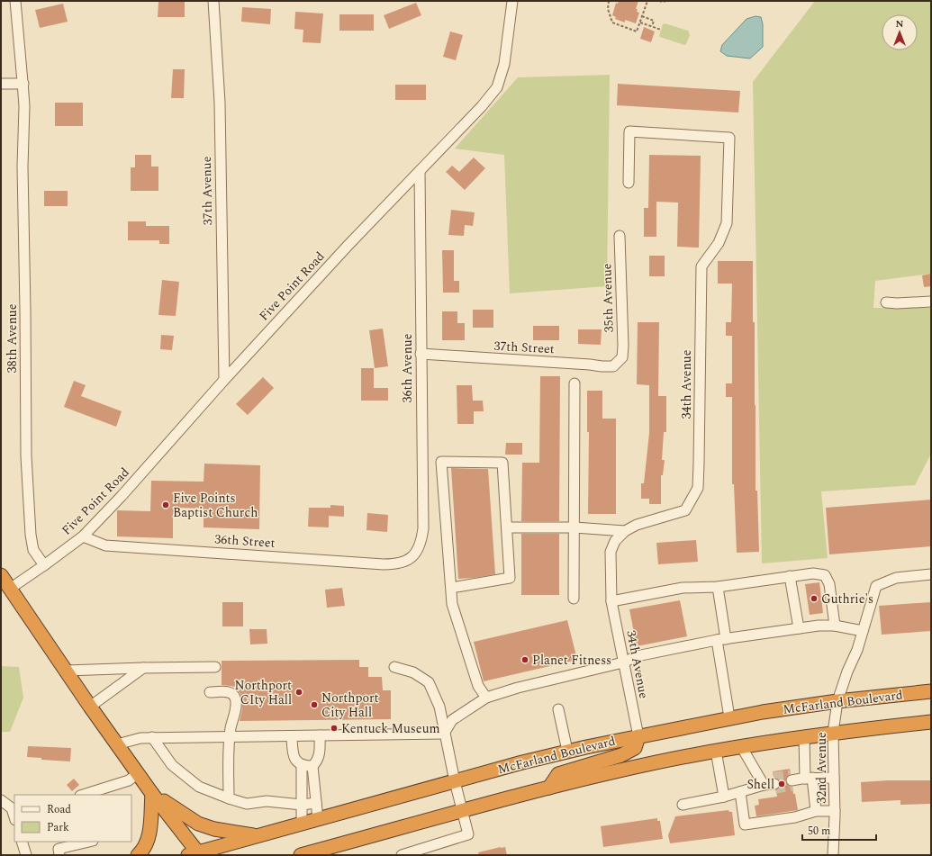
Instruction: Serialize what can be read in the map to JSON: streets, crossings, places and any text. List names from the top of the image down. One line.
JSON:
{"streets":{"highway":["McFarland Boulevard"],"street":["37th Avenue","Five Point Road","35th Avenue","38th Avenue","37th Street","36th Avenue","34th Avenue","36th Street","32nd Avenue"]},"crossings":[["37th Avenue","Five Point Road"],["Five Point Road","38th Avenue"],["Five Point Road","36th Avenue"],["Five Point Road","36th Street"],["35th Avenue","37th Street"],["37th Street","36th Avenue"],["36th Avenue","36th Street"],["34th Avenue","McFarland Boulevard"],["McFarland Boulevard","32nd Avenue"]],"places":["Five Points Baptist Church","Guthrie's","Planet Fitness","Northport CIty Hall","Northport City Hall","Kentuck Museum","Shell"],"legend":["Road","Park"],"scale_bar":"50 m","north":"top"}
